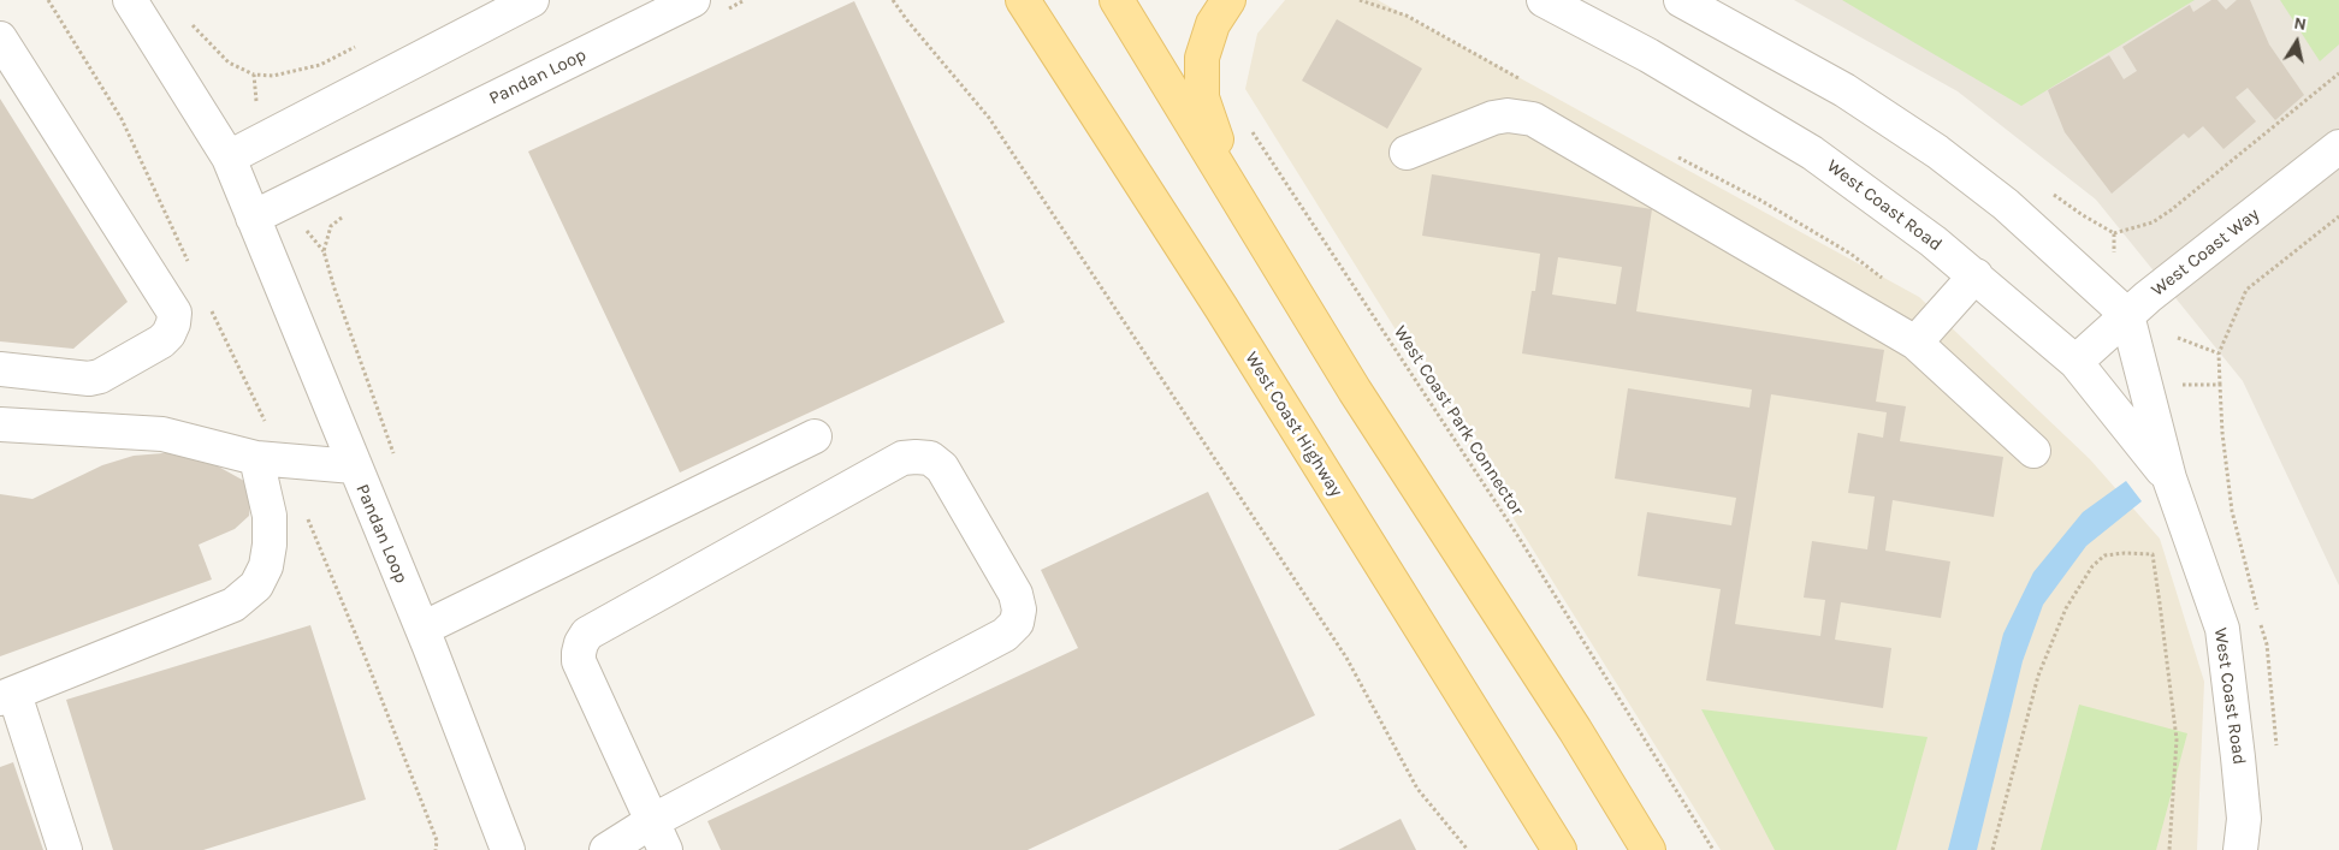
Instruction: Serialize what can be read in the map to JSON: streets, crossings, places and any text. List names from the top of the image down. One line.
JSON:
{"streets":{"main road":["West Coast Highway"],"street":["Pandan Loop","West Coast Road","West Coast Way"],"path":["West Coast Park Connector"]},"crossings":[["West Coast Road","West Coast Way"]],"north":"top"}
